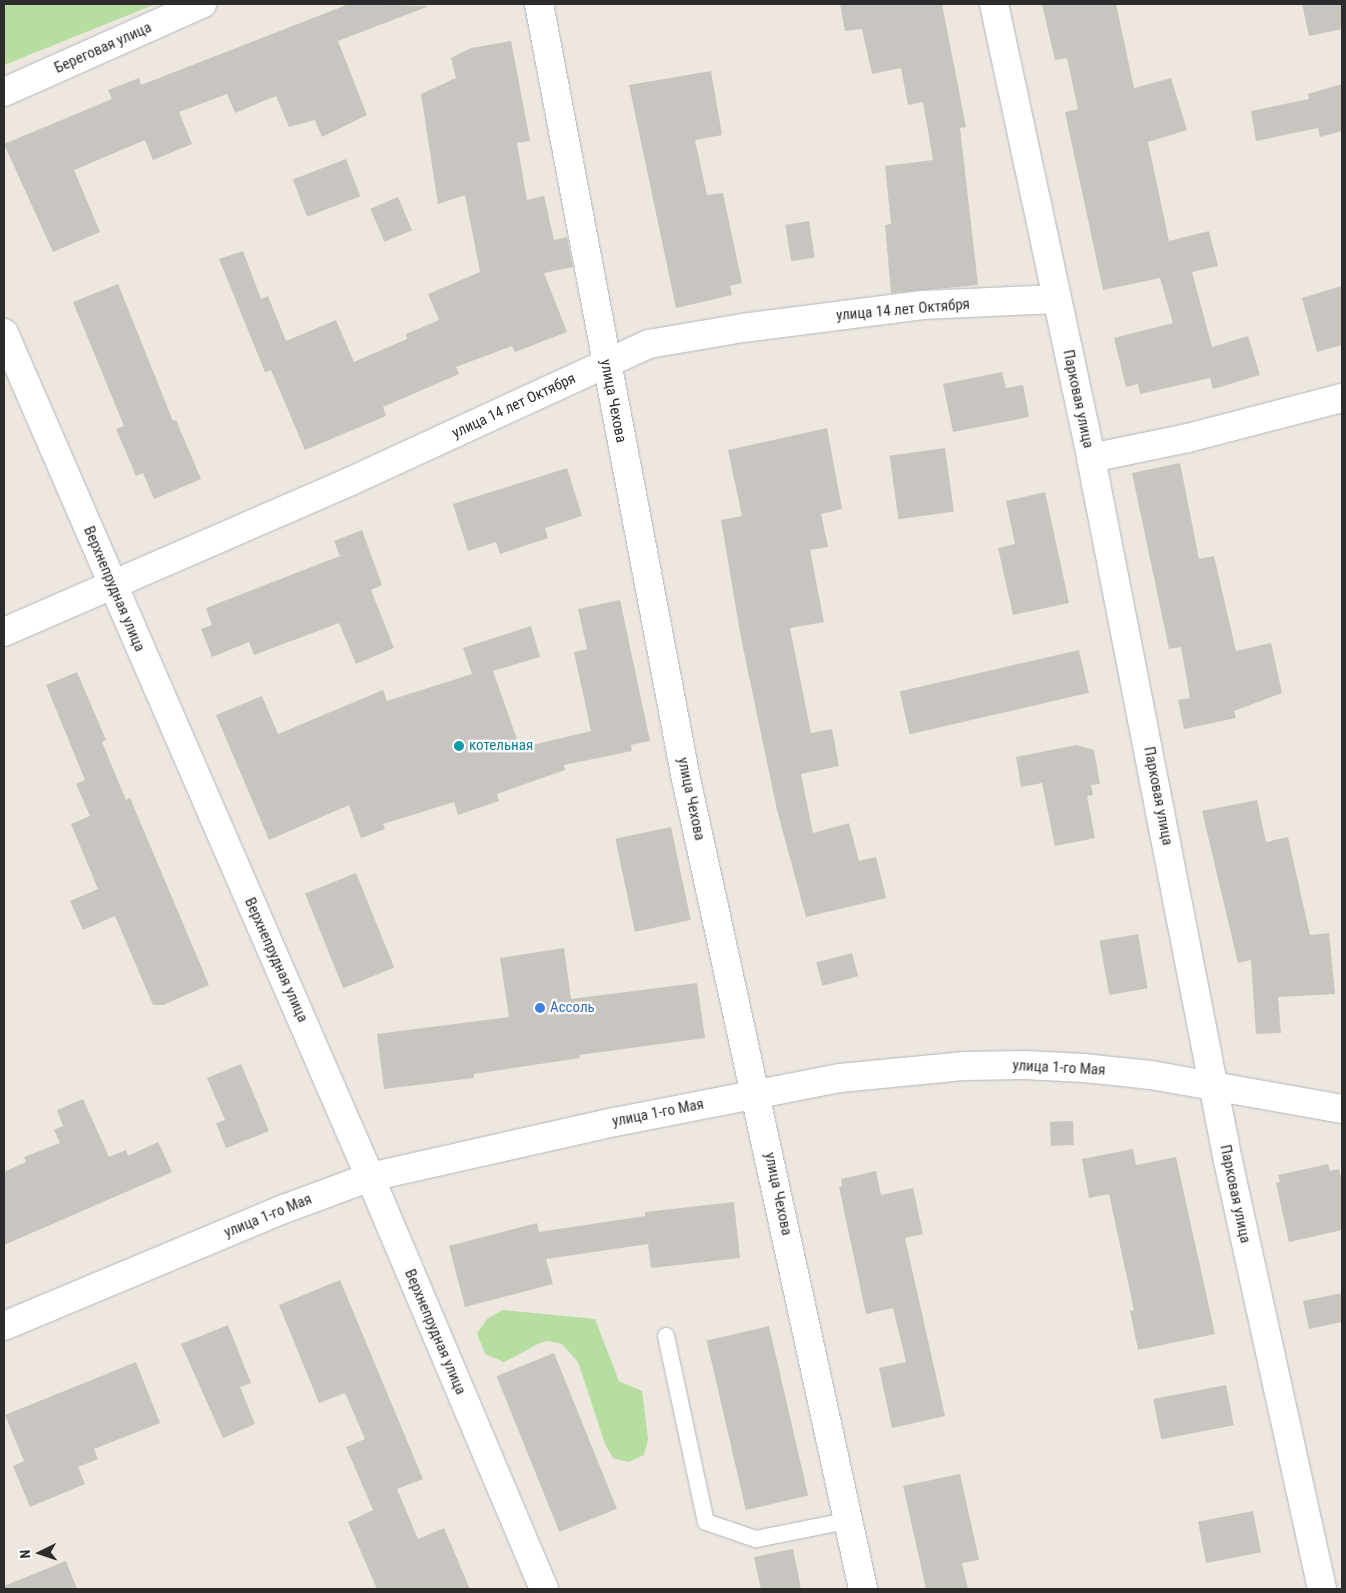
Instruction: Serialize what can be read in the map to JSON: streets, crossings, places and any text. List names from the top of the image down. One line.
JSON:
{"streets":{"street":["Береговая улица","улица 14 лет Октября","Парковая улица","улица Чехова","Верхнепрудная улица","улица 1-го Мая"]},"crossings":[["улица 14 лет Октября","Парковая улица"],["улица 14 лет Октября","улица Чехова"],["улица 14 лет Октября","Верхнепрудная улица"],["Парковая улица","улица 1-го Мая"],["улица Чехова","улица 1-го Мая"],["Верхнепрудная улица","улица 1-го Мая"]],"places":["котельная","Ассоль"],"north":"left"}
